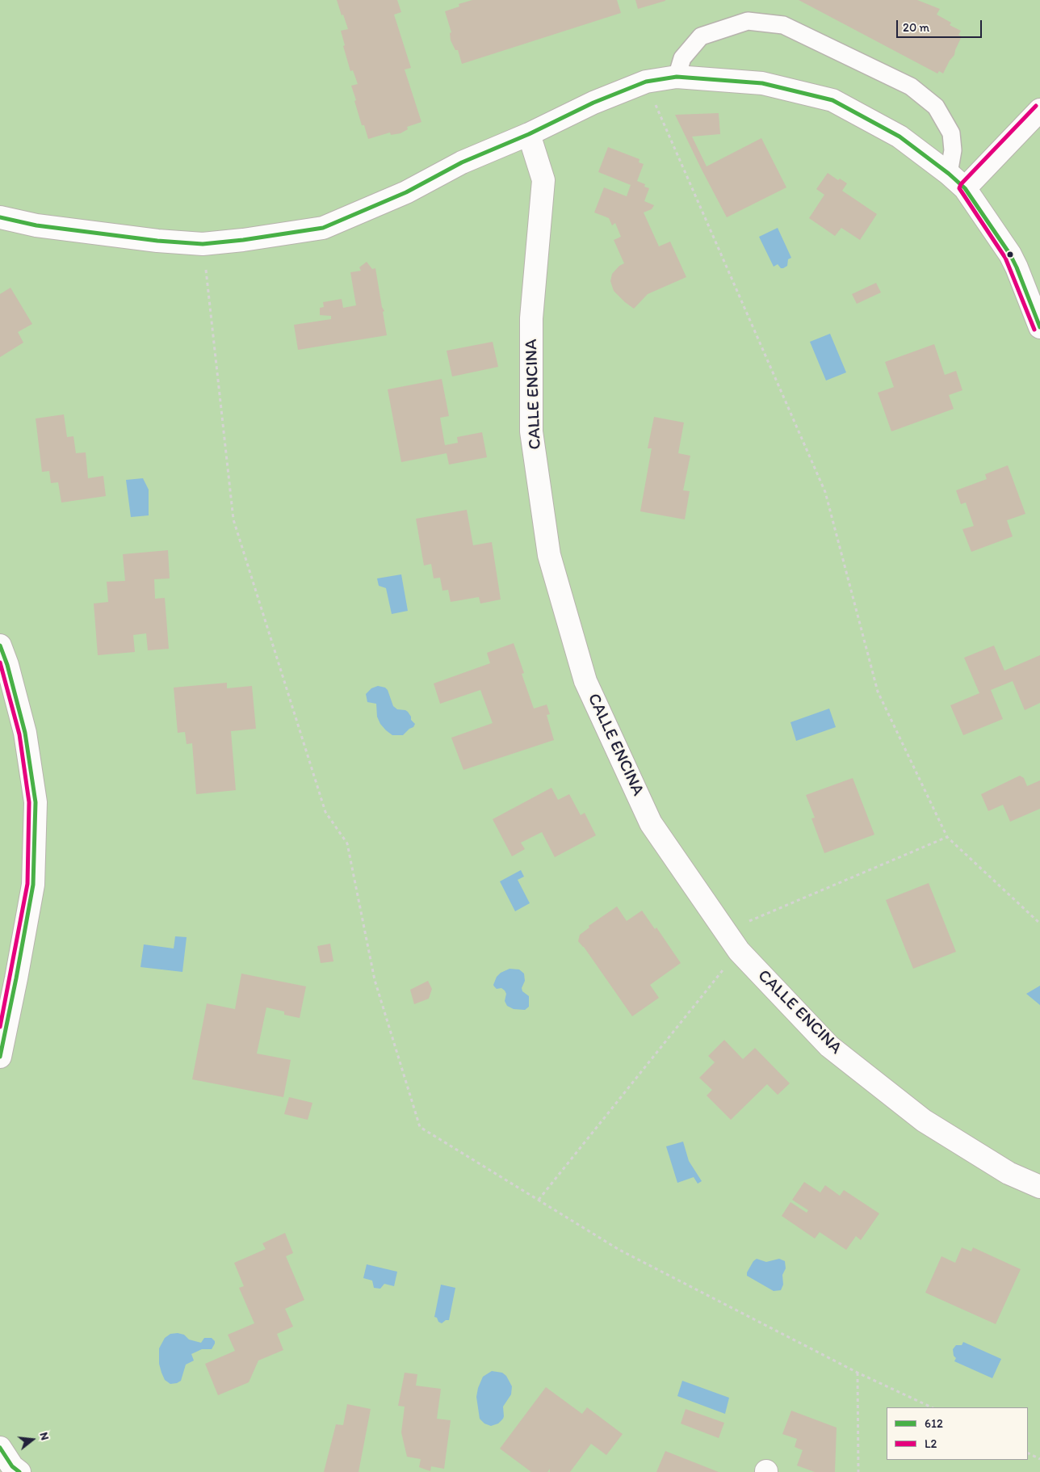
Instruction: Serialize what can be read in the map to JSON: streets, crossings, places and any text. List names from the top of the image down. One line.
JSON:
{"streets":{"street":["CALLE ENCINA"]},"lines":["transit line 612","transit line L2"],"legend":["612","L2"],"scale_bar":"20 m","north":"right"}
